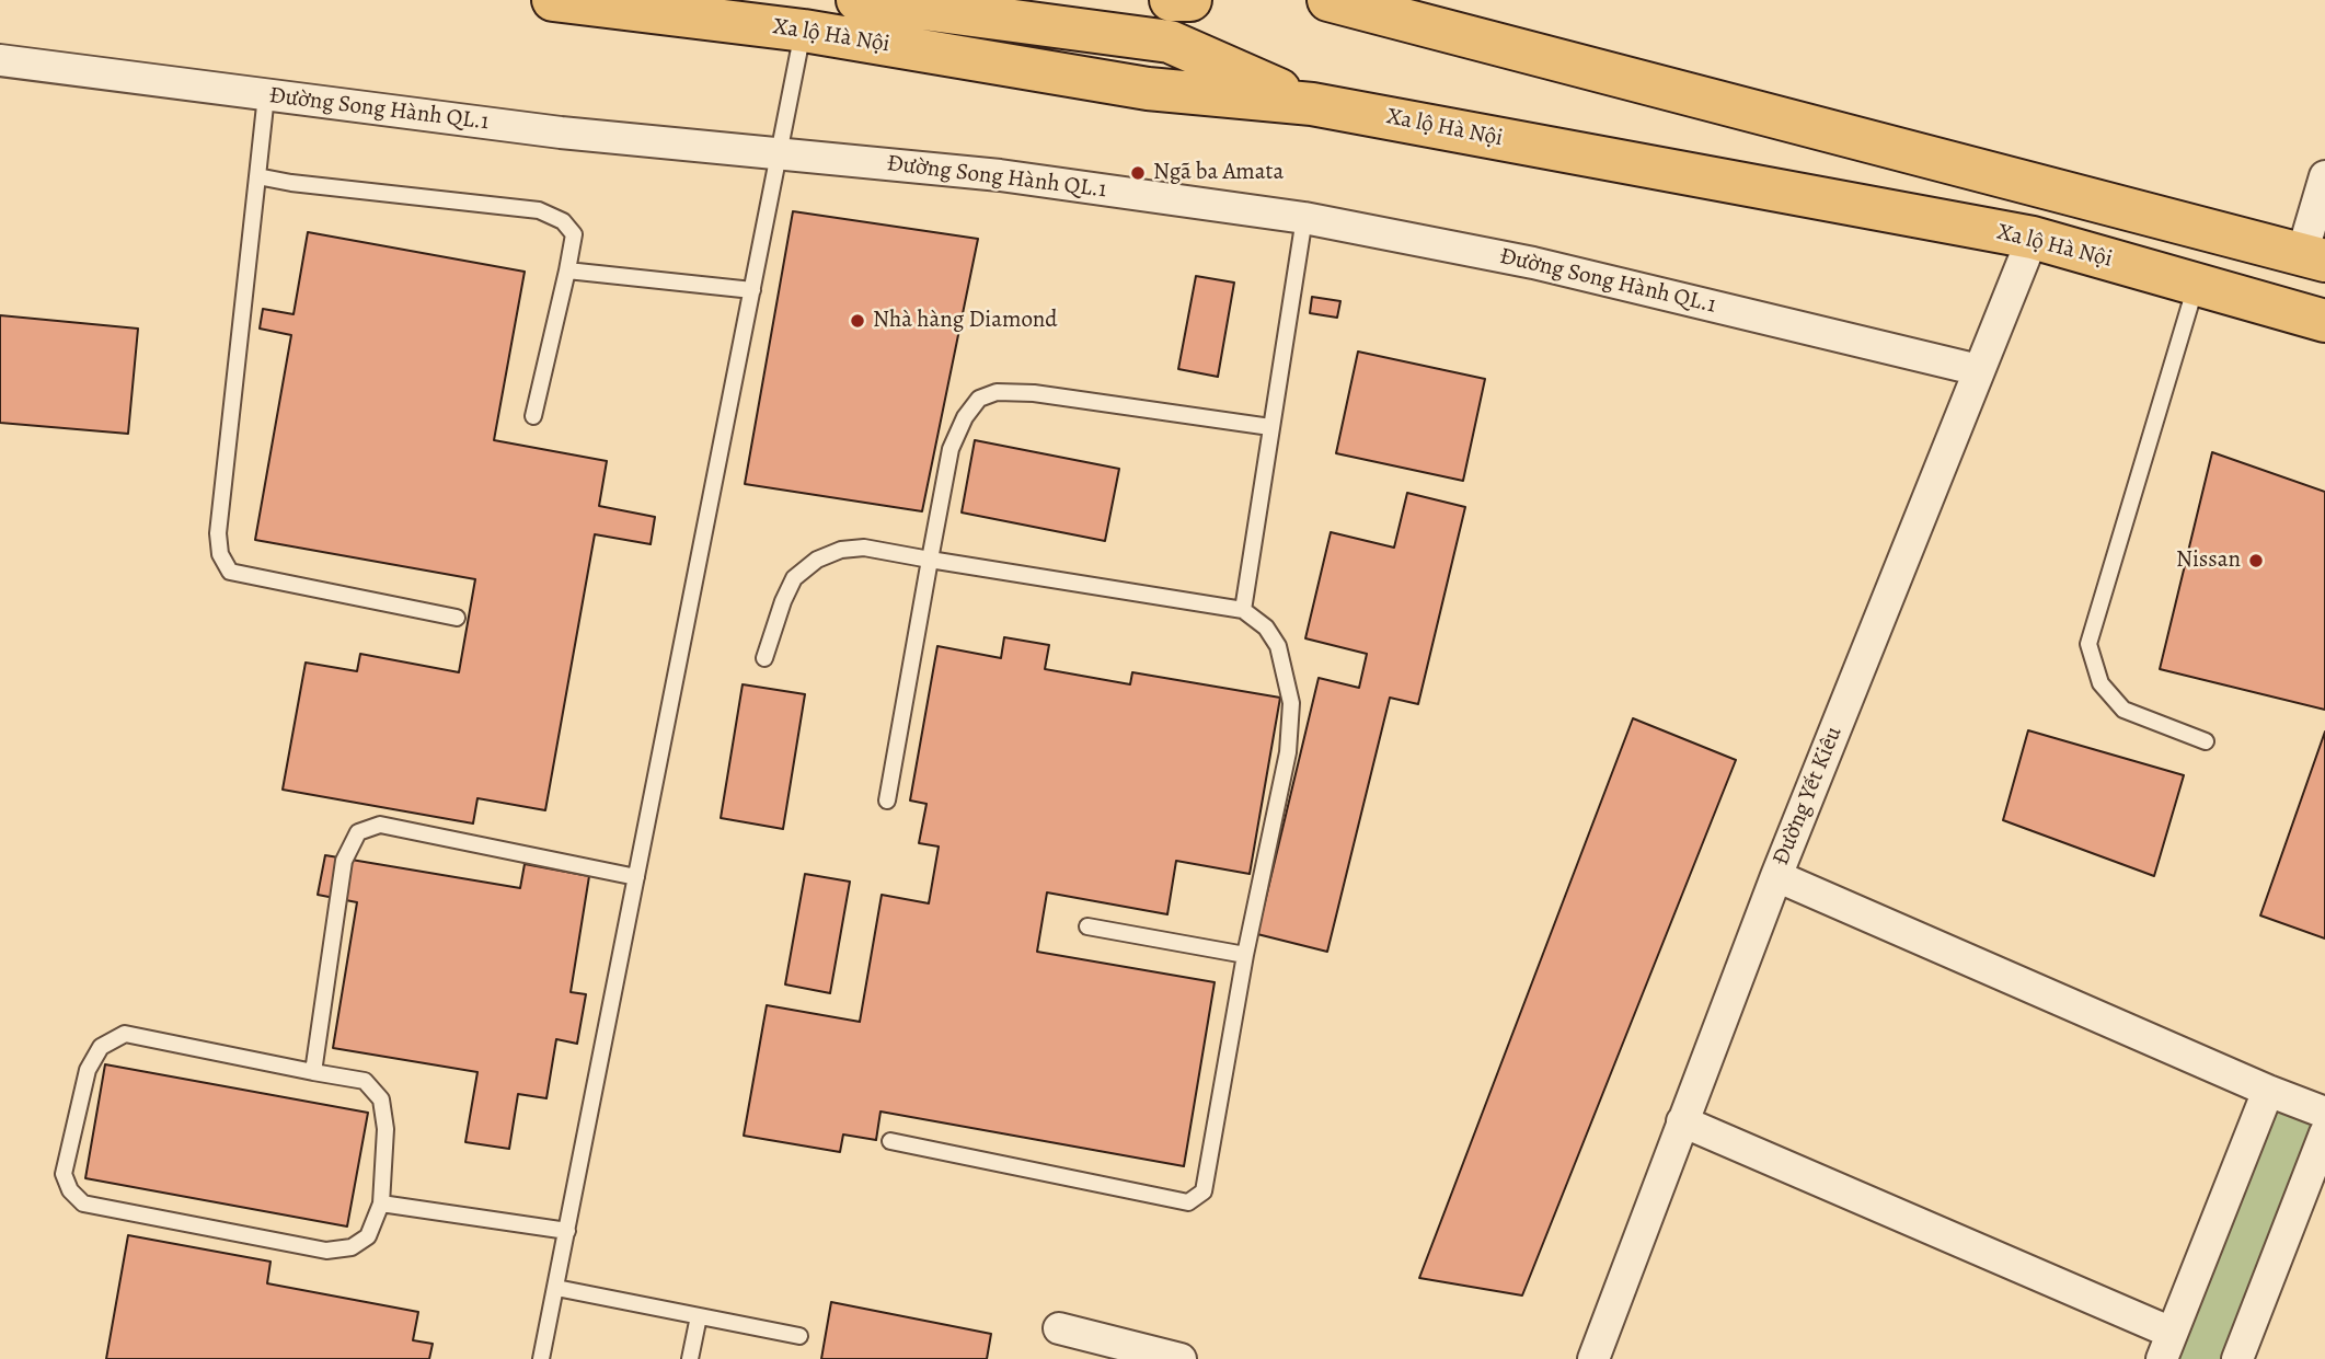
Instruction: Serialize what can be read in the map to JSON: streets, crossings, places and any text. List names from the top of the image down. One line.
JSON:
{"streets":{"highway":["Xa lộ Hà Nội"],"street":["Đường Song Hành QL.1","Đường Yết Kiêu"]},"crossings":[["Xa lộ Hà Nội","Đường Yết Kiêu"],["Đường Song Hành QL.1","Đường Yết Kiêu"]],"places":["Ngã ba Amata","Nhà hàng Diamond","Nissan"]}
